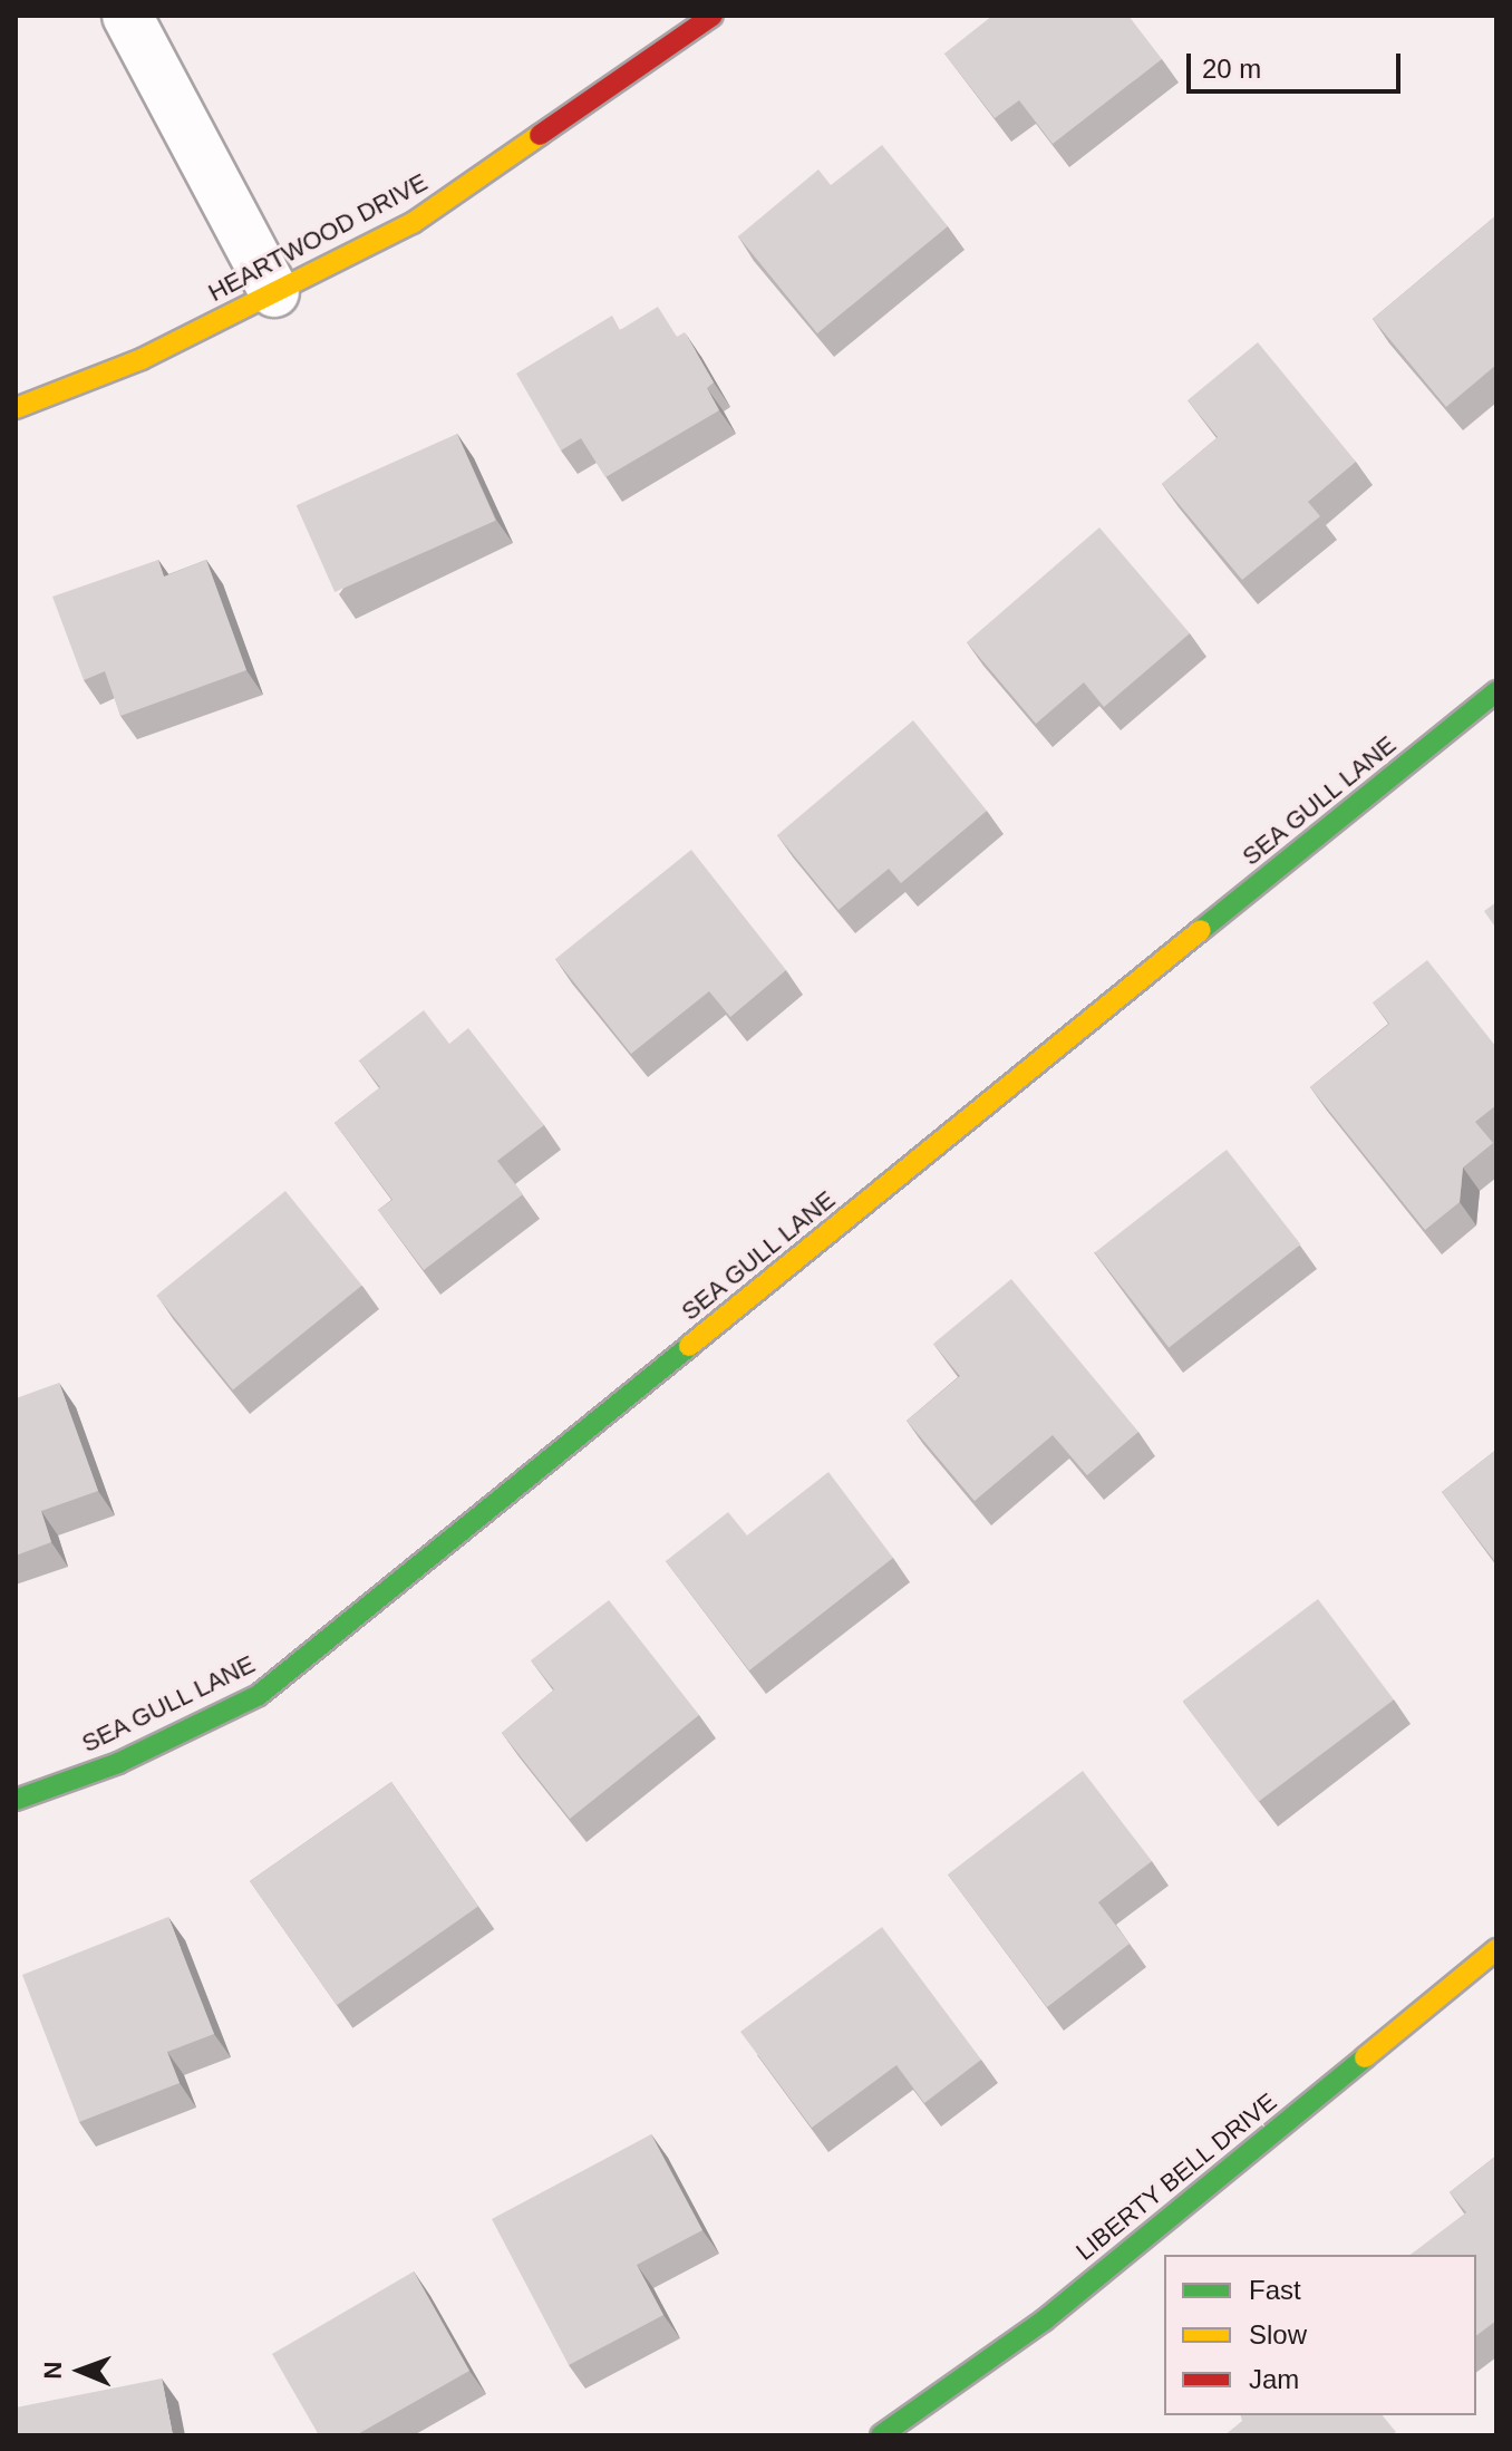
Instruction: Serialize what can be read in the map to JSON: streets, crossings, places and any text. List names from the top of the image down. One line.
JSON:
{"streets":{"street":["HEARTWOOD DRIVE","SEA GULL LANE","LIBERTY BELL DRIVE"]},"legend":["Fast","Slow","Jam"],"scale_bar":"20 m","north":"left"}
